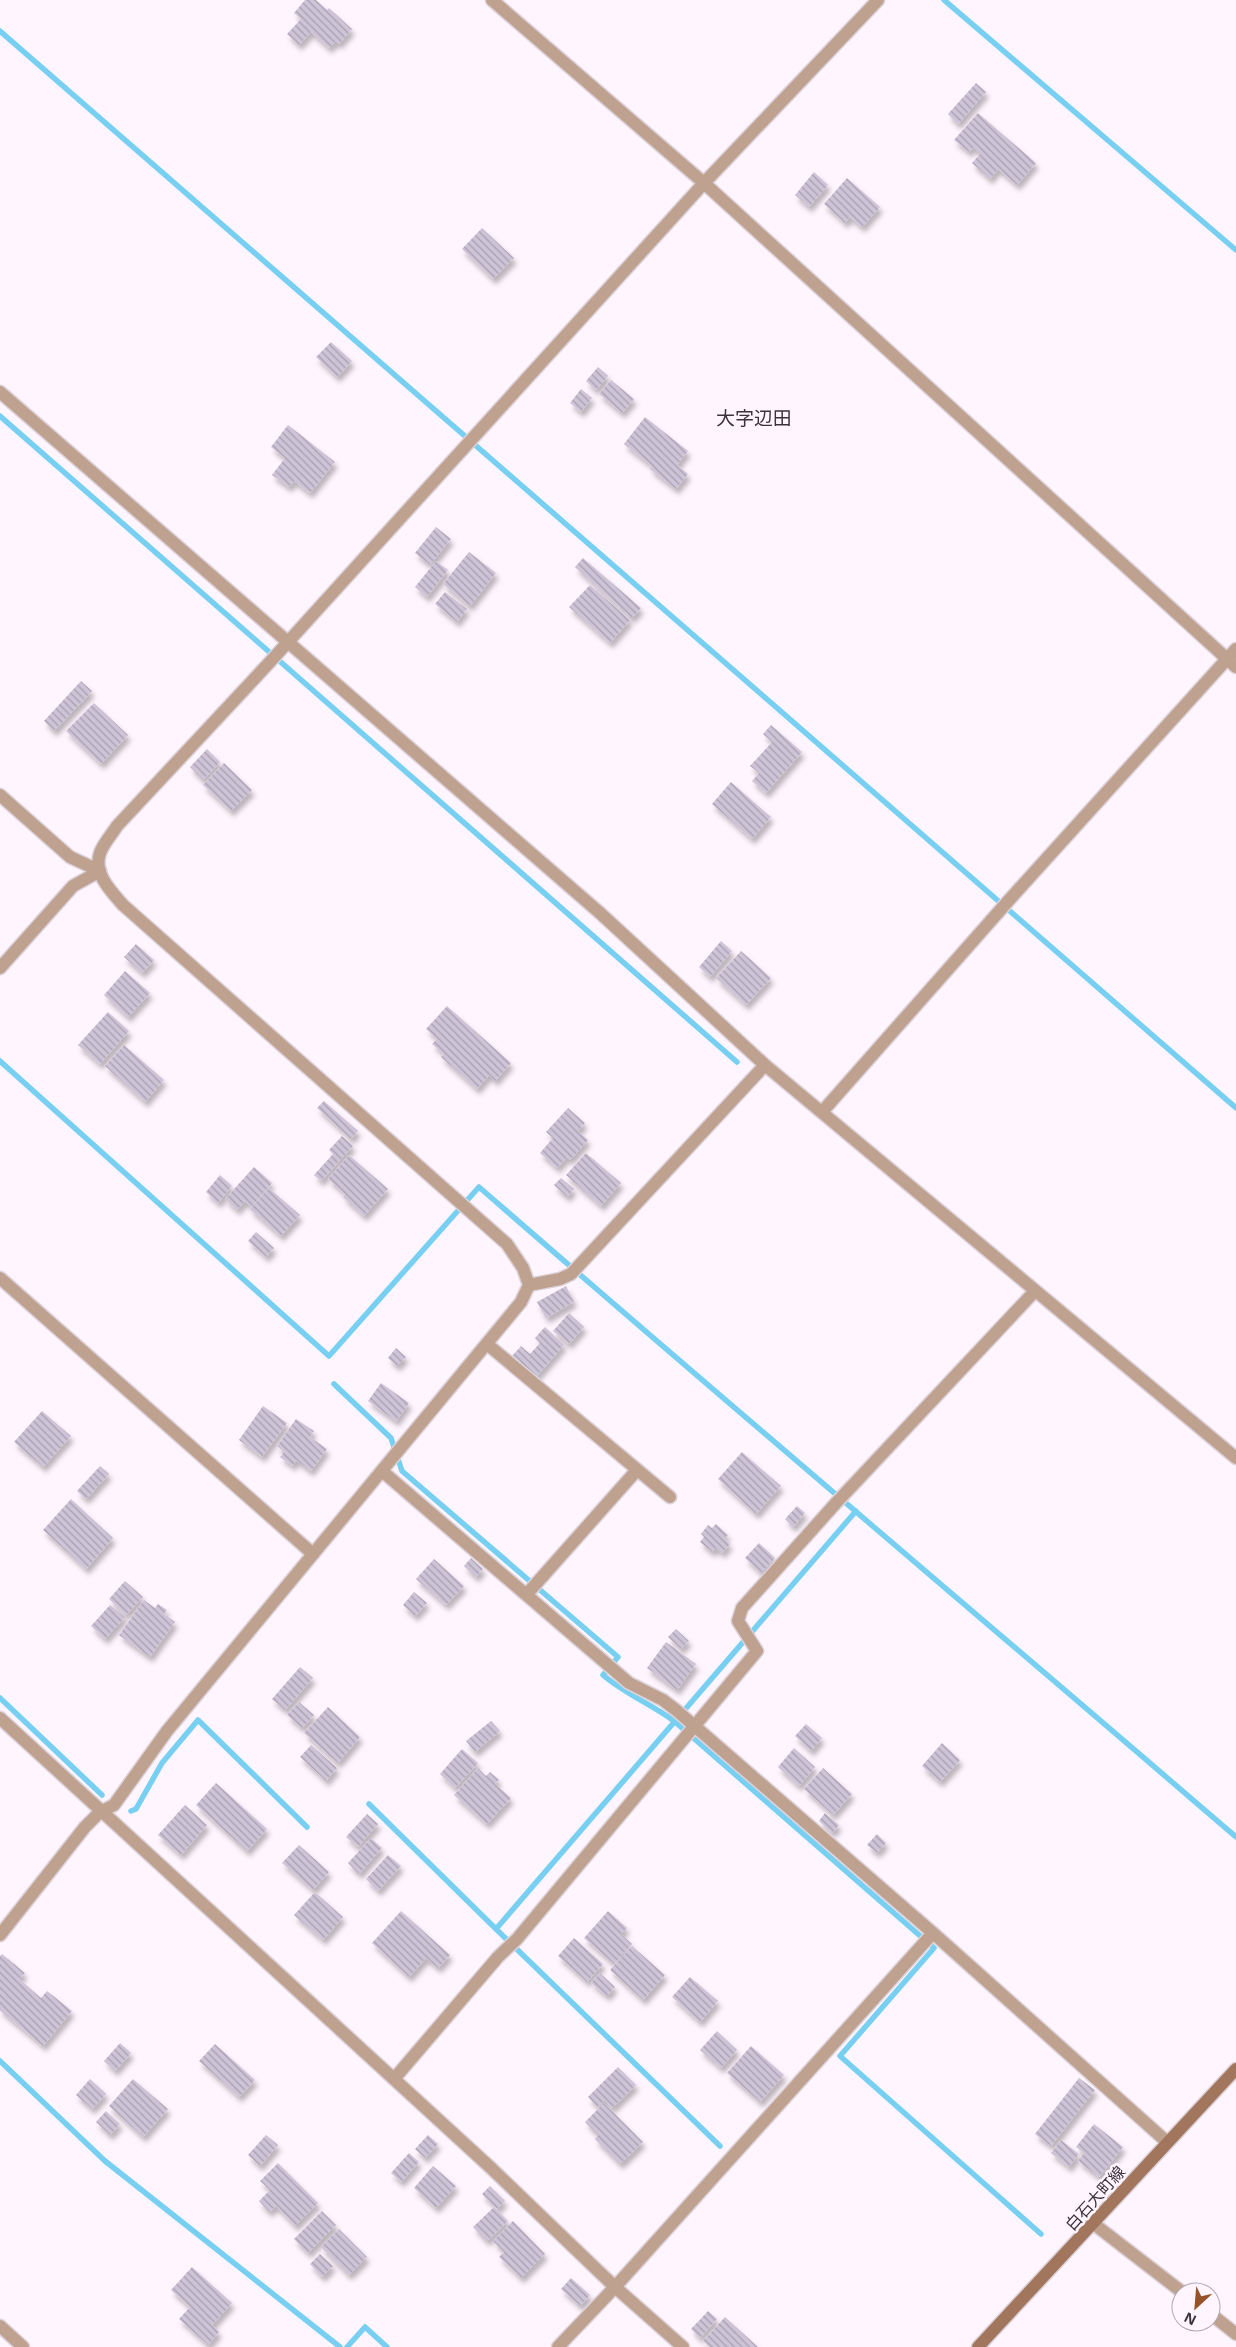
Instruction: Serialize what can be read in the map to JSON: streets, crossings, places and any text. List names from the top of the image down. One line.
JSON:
{"streets":{"main road":["白石大町線"]},"districts":["大字辺田"],"north":"bottom left"}
